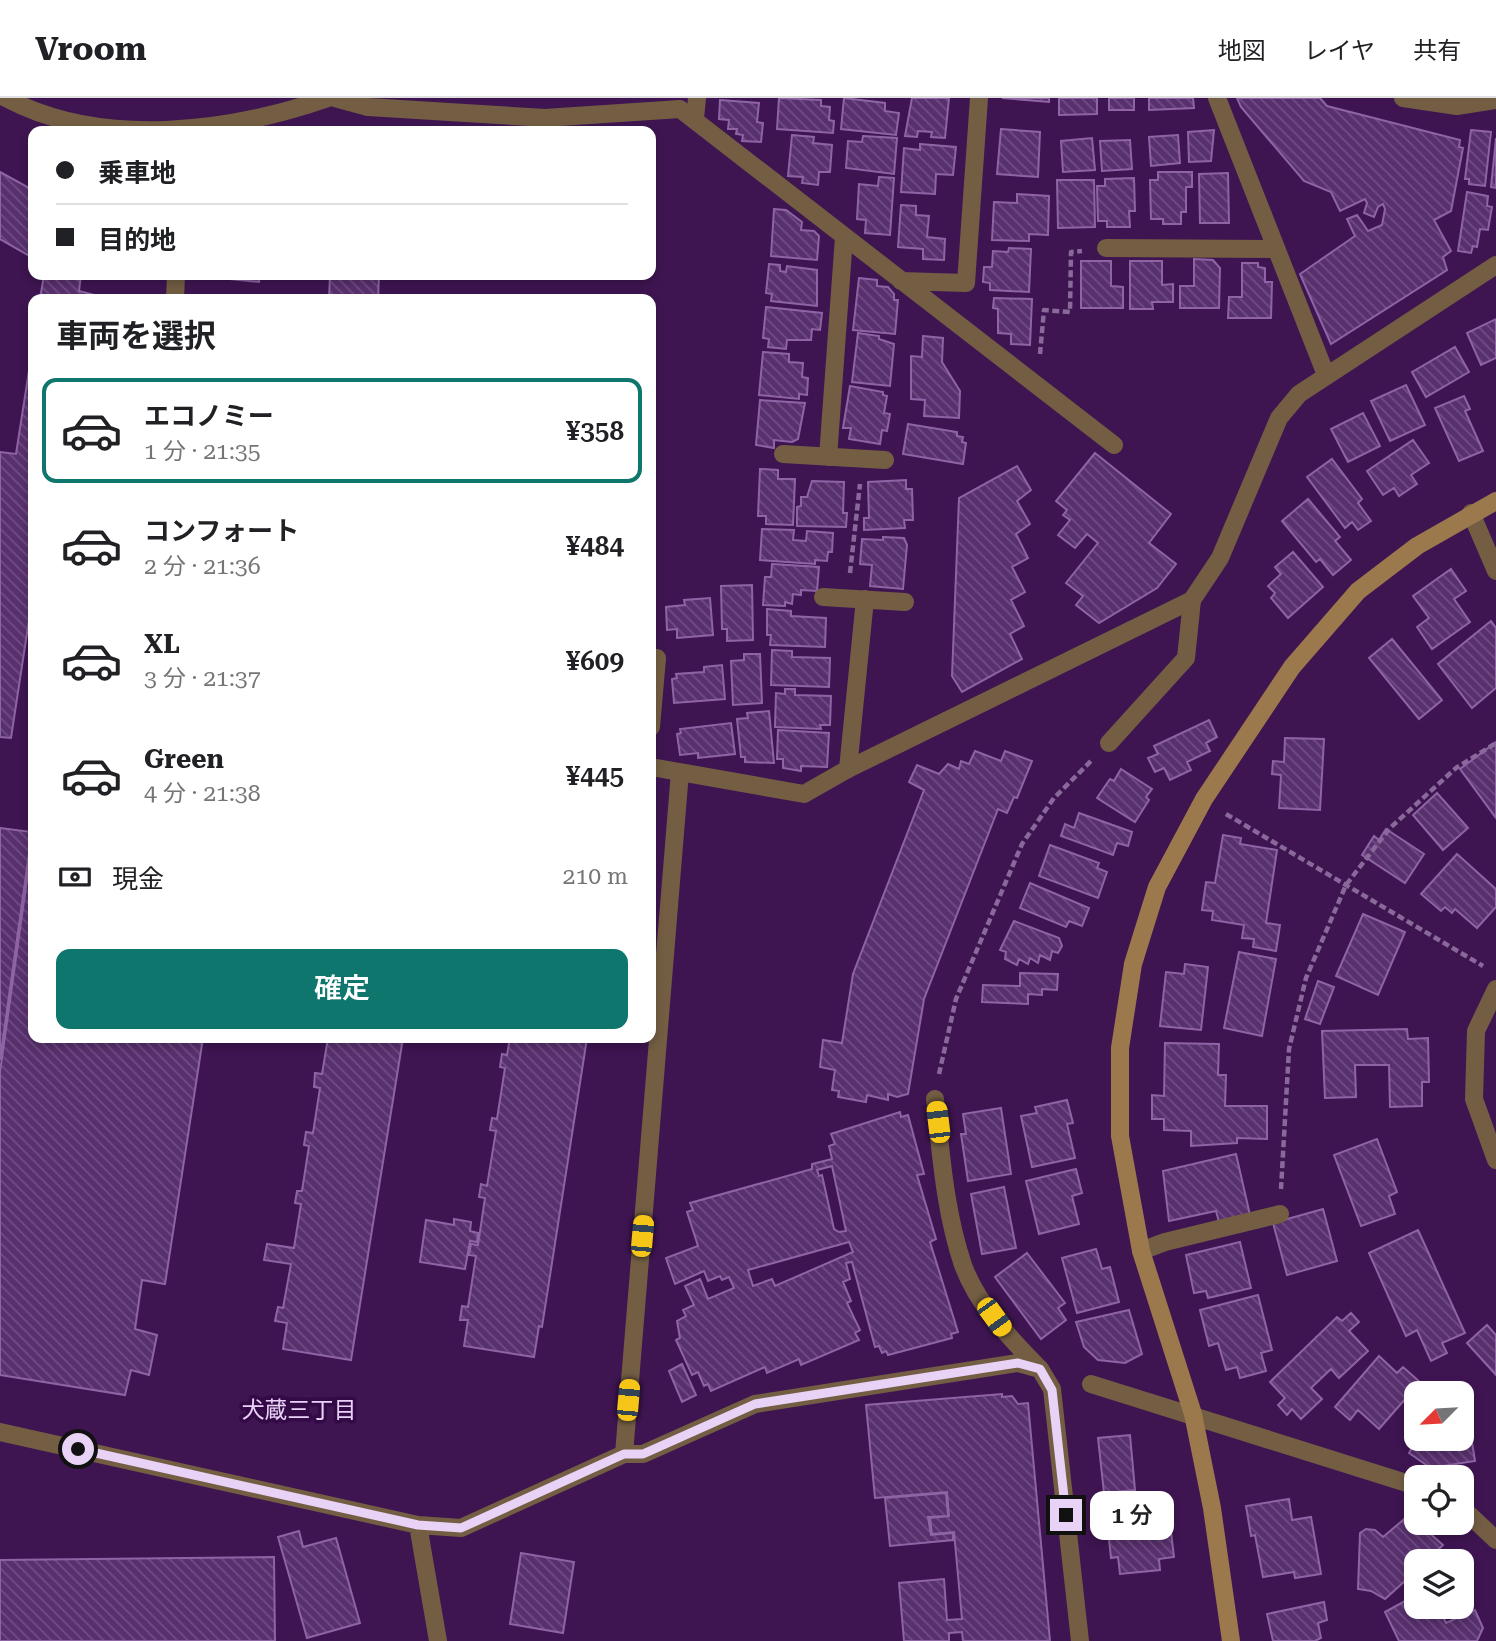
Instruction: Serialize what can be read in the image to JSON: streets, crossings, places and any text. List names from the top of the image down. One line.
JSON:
{"districts":["犬蔵三丁目"],"north":"bottom left","page":{"header":"Vroom","nav":["地図","レイヤ","共有"],"banner":["乗車地","目的地"],"heading":"車両を選択","list":[{"name":"エコノミー","note":"1 分 · 21:35","value":"¥358"},{"name":"コンフォート","note":"2 分 · 21:36","value":"¥484"},{"name":"XL","note":"3 分 · 21:37","value":"¥609"},{"name":"Green","note":"4 分 · 21:38","value":"¥445"}],"pay":["現金","210 m"],"buttons":"確定","bubble":"1 分"}}
